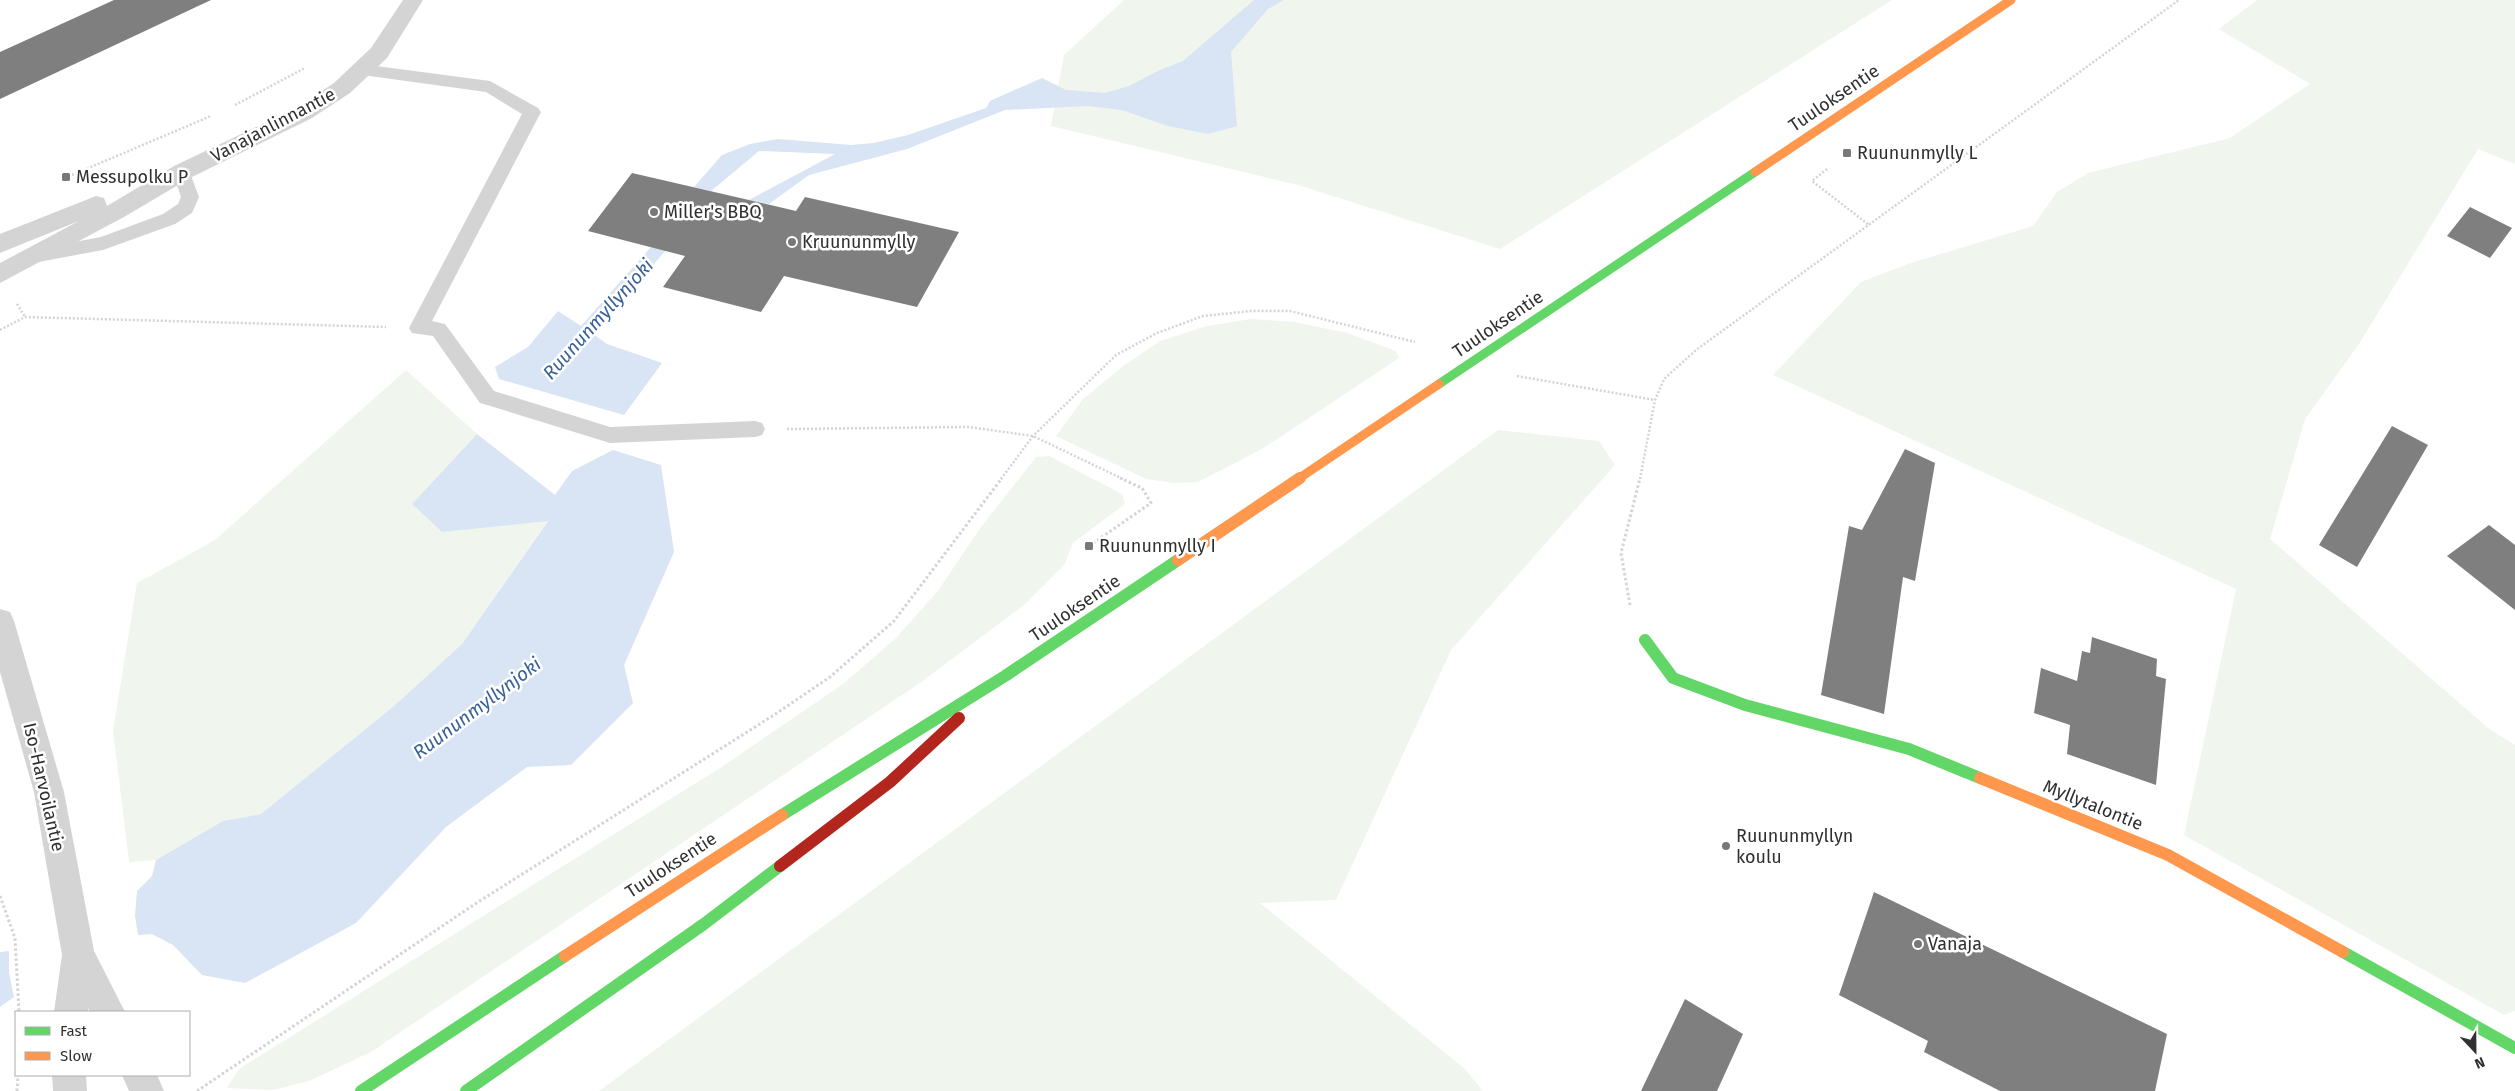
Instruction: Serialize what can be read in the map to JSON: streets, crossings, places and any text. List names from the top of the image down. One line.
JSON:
{"streets":{"main road":["Tuuloksentie","Myllytalontie"],"street":["Vanajanlinnantie","Iso-Harvoilantie"]},"water":["Ruununmyllynjoki"],"places":{"transit":["Ruununmylly L","Messupolku P","Ruununmylly I"],"other":["Miller's BBQ","Kruununmylly","Ruununmyllyn koulu","Vanaja"]},"legend":["Fast","Slow"],"north":"bottom"}
